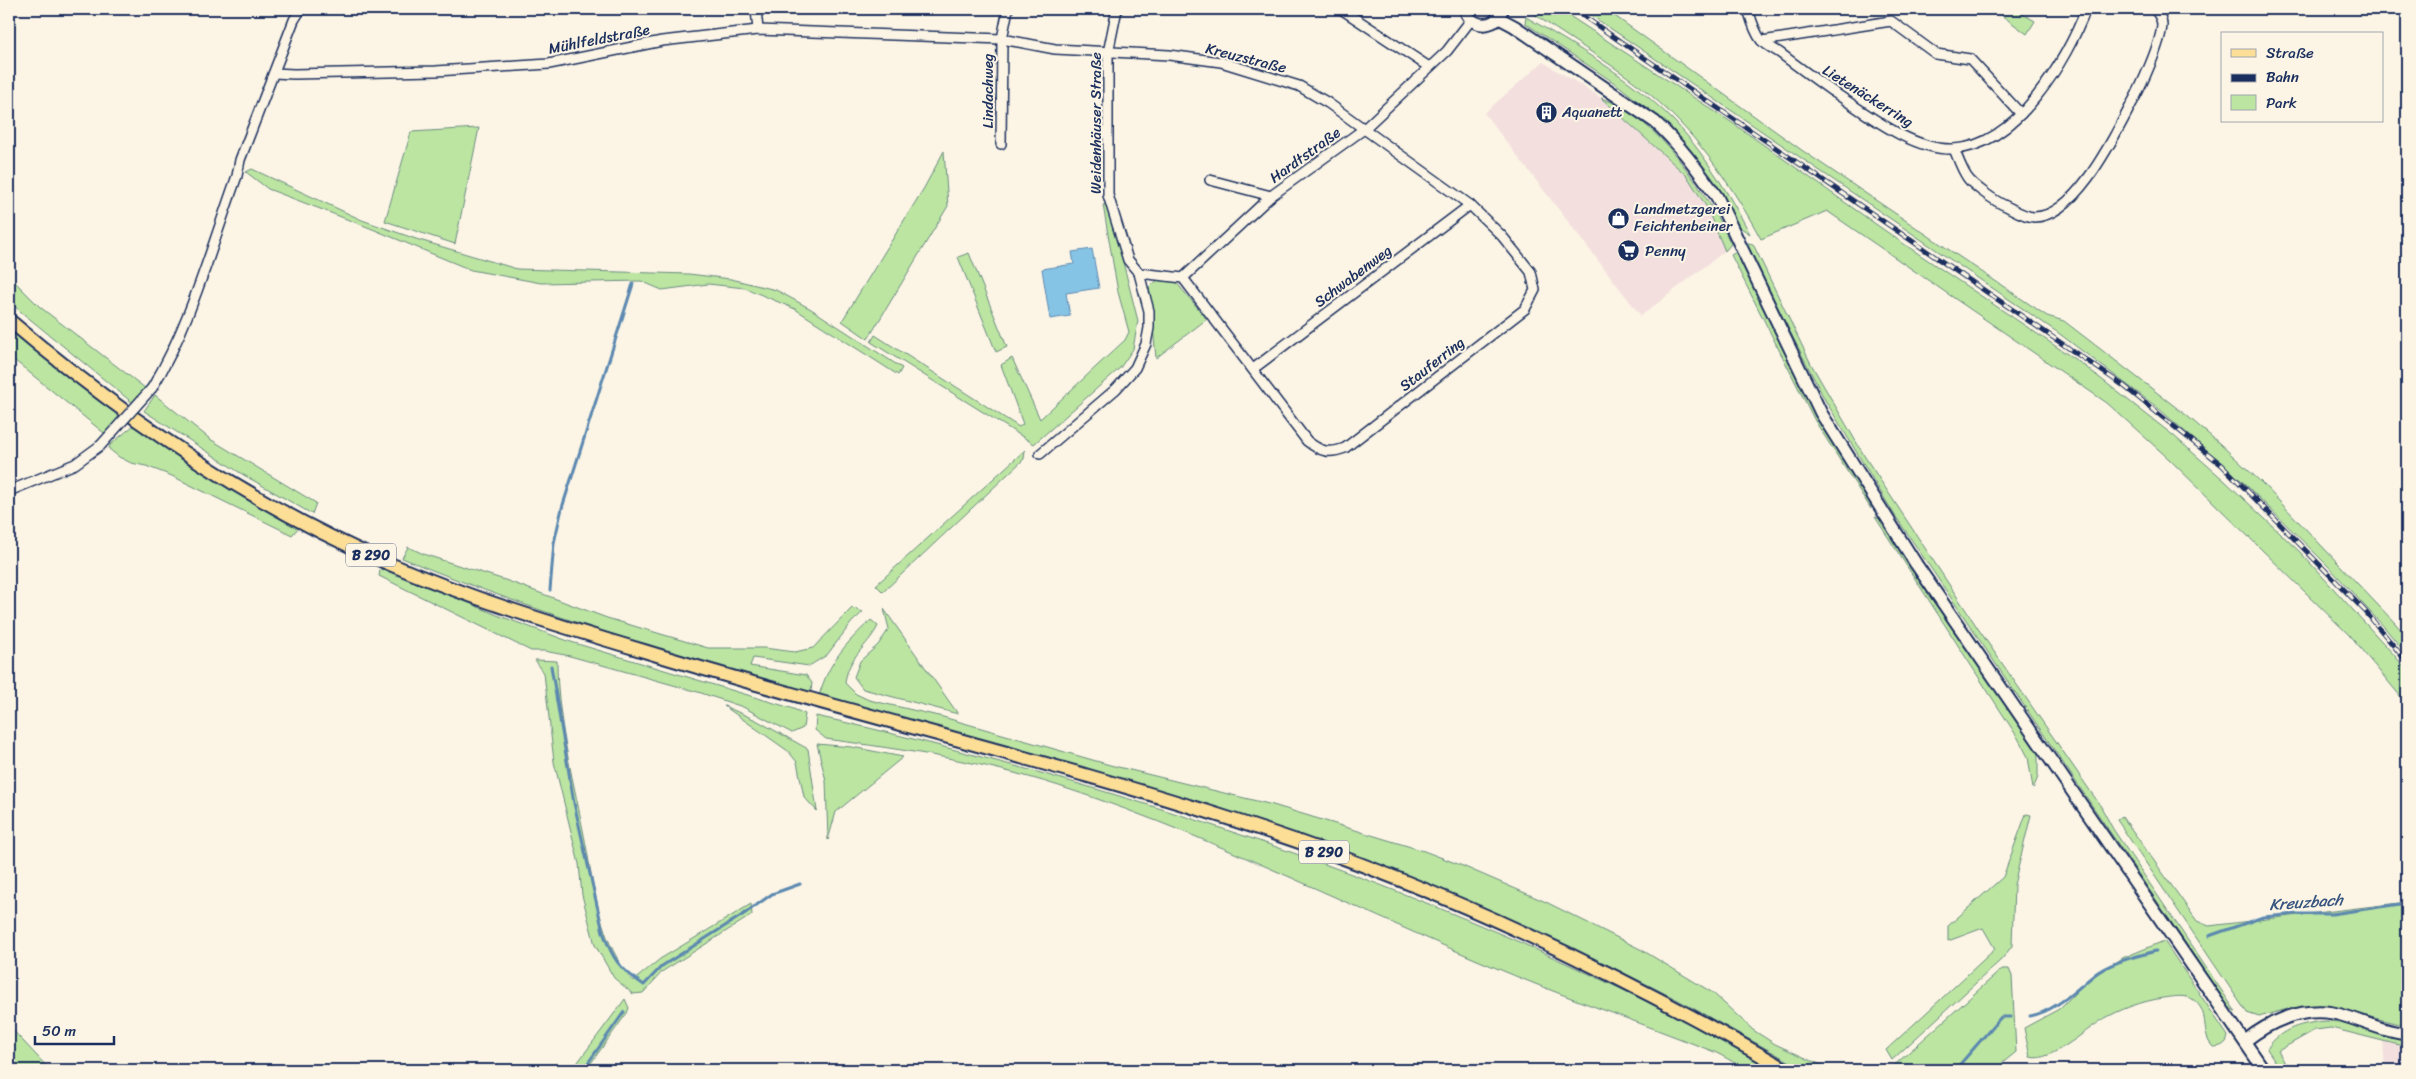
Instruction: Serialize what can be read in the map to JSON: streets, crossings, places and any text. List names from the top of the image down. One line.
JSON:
{"streets":{"main road":["B 290"],"street":["Mühlfeldstraße","Kreuzstraße","Lindachweg","Lietenäckerring","Weidenhäuser Straße","Hardtstraße","Schwabenweg","Stauferring"]},"crossings":[["Mühlfeldstraße","Kreuzstraße"],["Mühlfeldstraße","Lindachweg"],["Mühlfeldstraße","Weidenhäuser Straße"],["Kreuzstraße","Weidenhäuser Straße"],["Kreuzstraße","Hardtstraße"],["Kreuzstraße","Stauferring"],["Hardtstraße","Stauferring"],["Schwabenweg","Stauferring"]],"water":["Kreuzbach"],"places":{"building":["Aquanett"],"shop":["Landmetzgerei Feichtenbeiner"],"supermarket":["Penny"]},"legend":["Straße","Bahn","Park"],"scale_bar":"50 m"}
